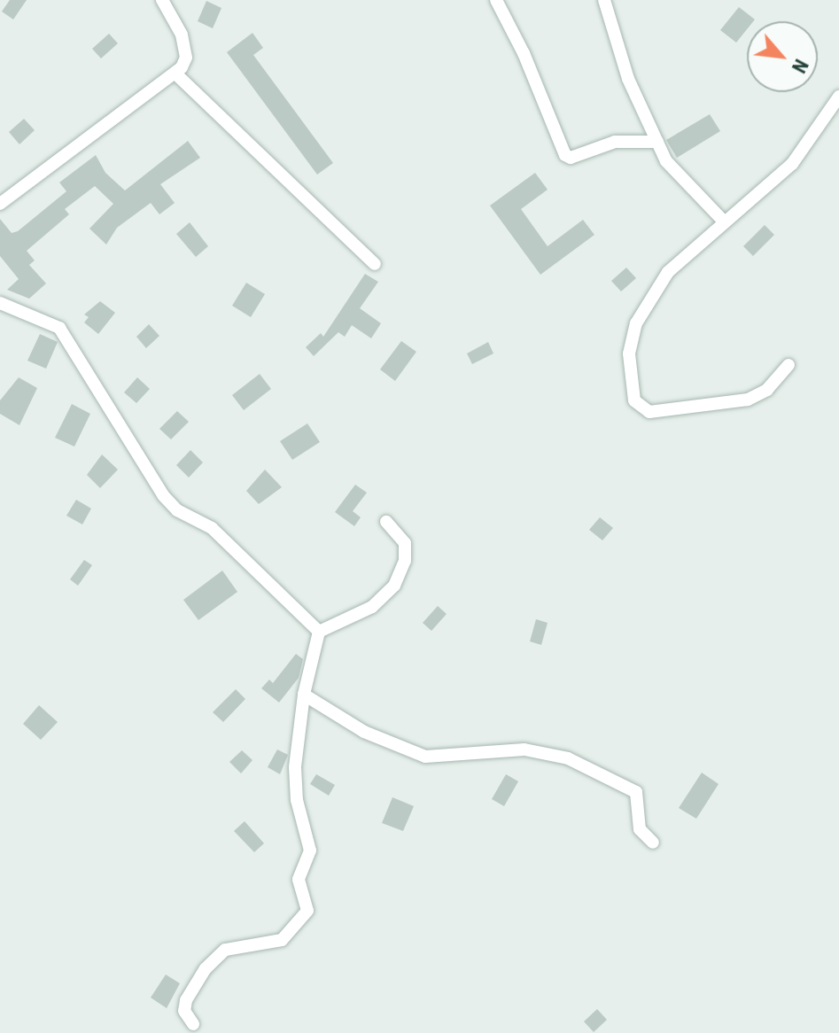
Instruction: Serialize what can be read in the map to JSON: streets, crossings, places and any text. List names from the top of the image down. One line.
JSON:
{"north":"bottom right"}
